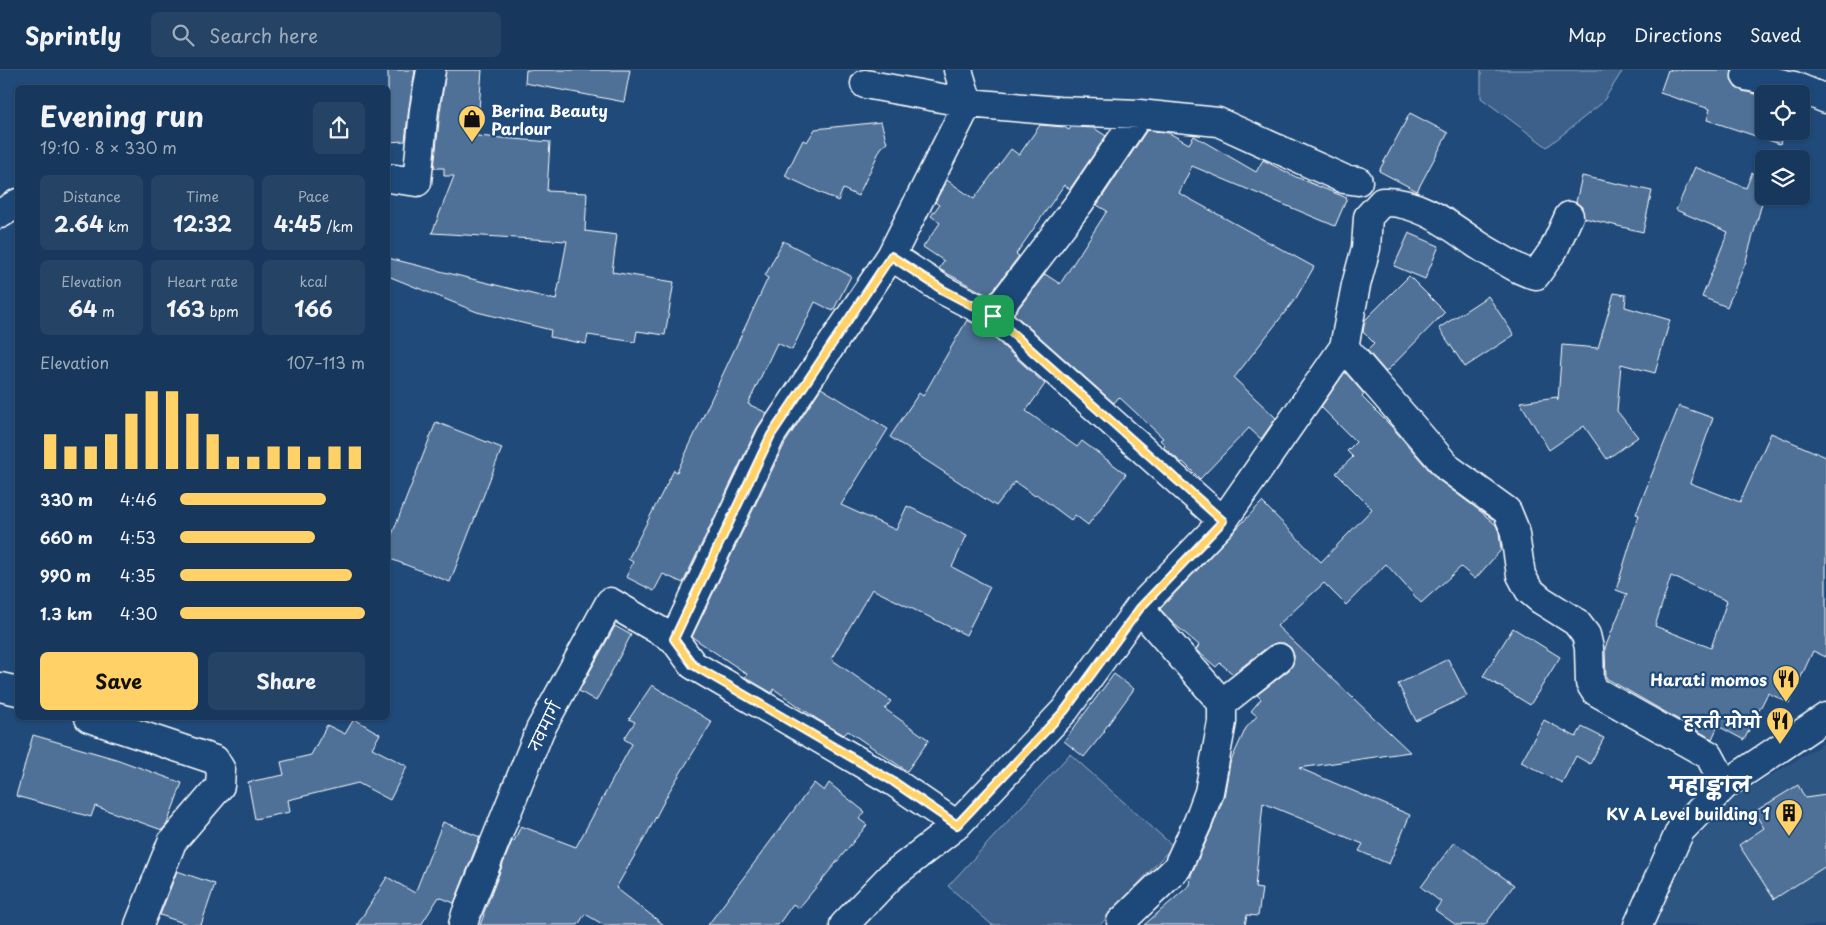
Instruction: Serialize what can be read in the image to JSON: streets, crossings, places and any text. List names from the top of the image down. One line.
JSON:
{"streets":{"street":["नवमार्ग"]},"districts":["महाङ्काल"],"places":{"shop":["Berina Beauty Parlour"],"restaurant":["Harati momos","हरती मोमो"],"building":["KV A Level building 1"]},"page":{"header":"Sprintly","search":"Search here","nav":["Map","Directions","Saved"],"heading":["Evening run","19:10 · 8 × 330 m"],"stats":[["Distance","2.64 km"],["Time","12:32"],["Pace","4:45 /km"],["Elevation","64 m"],["Heart rate","163 bpm"],["kcal","166"]],"chart":["Elevation","107–113 m"],"list":[{"name":"330 m","note":"4:46"},{"name":"660 m","note":"4:53"},{"name":"990 m","note":"4:35"},{"name":"1.3 km","note":"4:30"}],"buttons":["Save","Share"]}}
